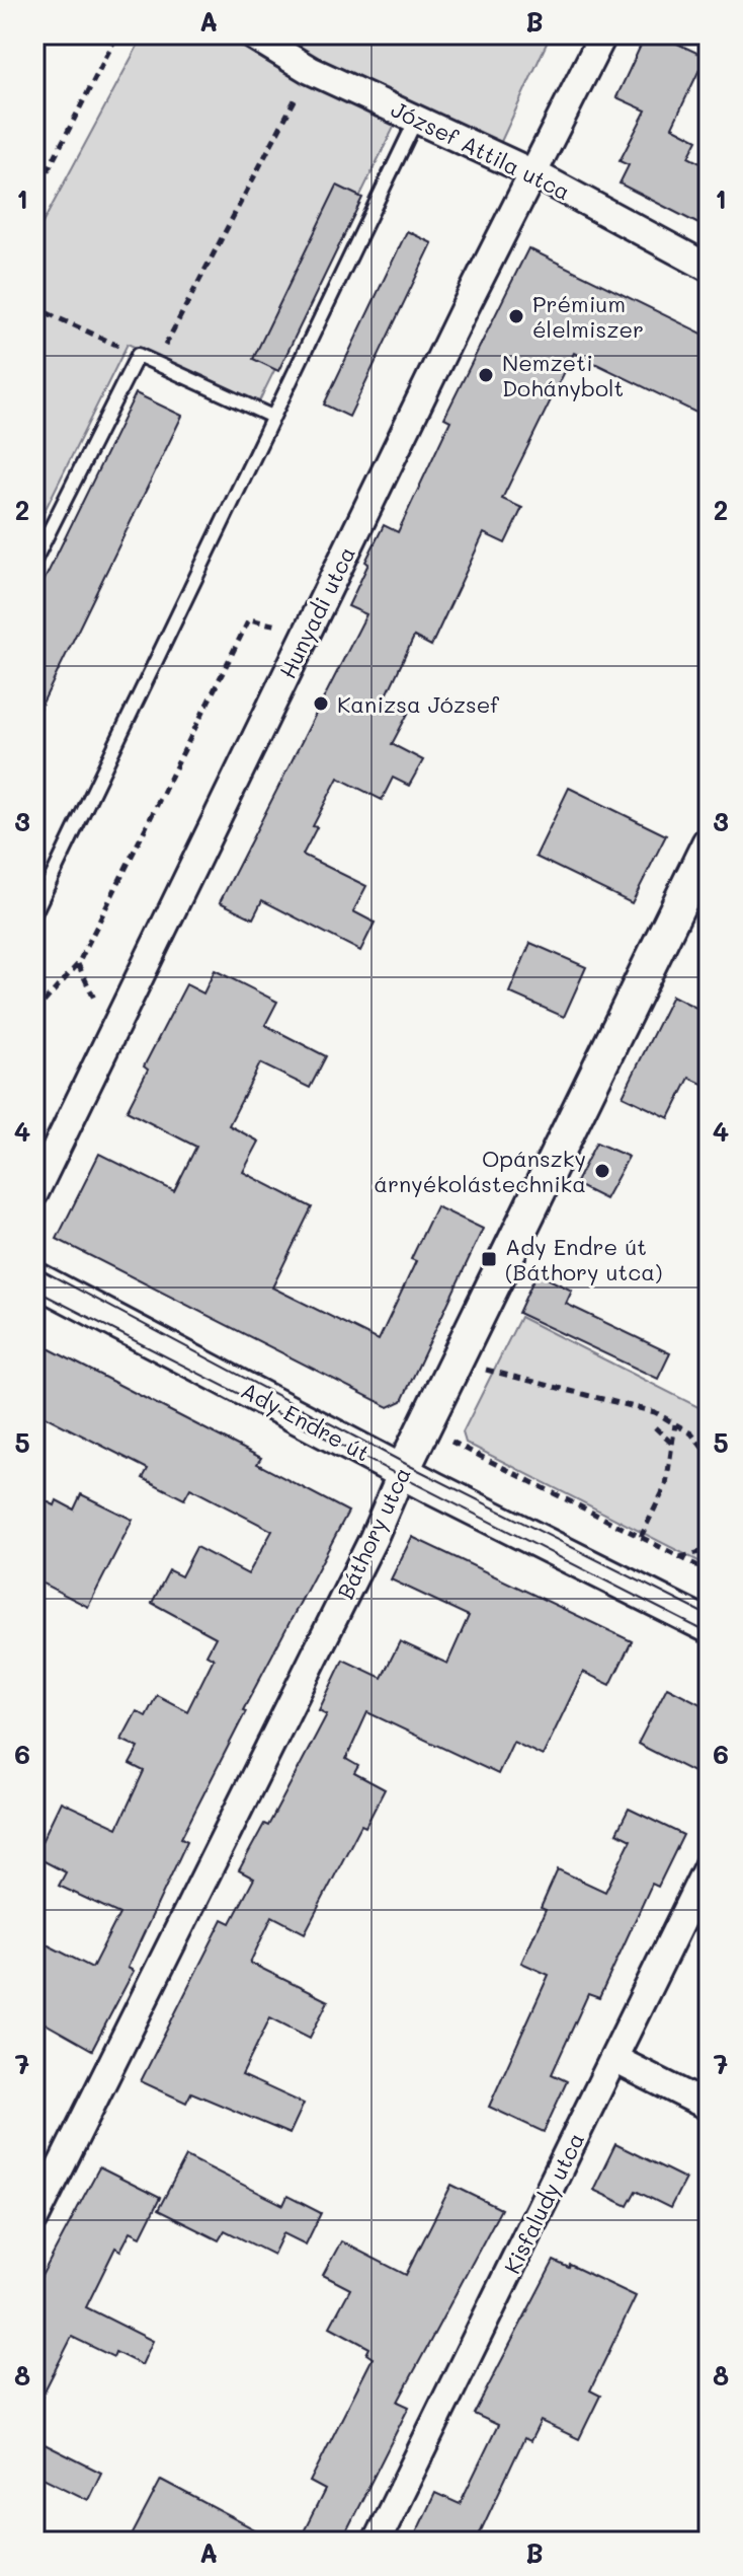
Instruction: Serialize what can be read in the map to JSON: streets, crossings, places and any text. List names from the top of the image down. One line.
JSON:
{"streets":{"street":["József Attila utca","Hunyadi utca","Ady Endre út","Báthory utca","Kisfaludy utca"]},"crossings":[["József Attila utca","Hunyadi utca"],["Ady Endre út","Báthory utca"]],"places":{"other":["Prémium élelmiszer","Nemzeti Dohánybolt","Kanizsa József","Opánszky árnyékolástechnika"],"transit":["Ady Endre út (Báthory utca)"]},"grid":{"columns":["A","B"],"rows":["1","2","3","4","5","6","7","8"]}}
